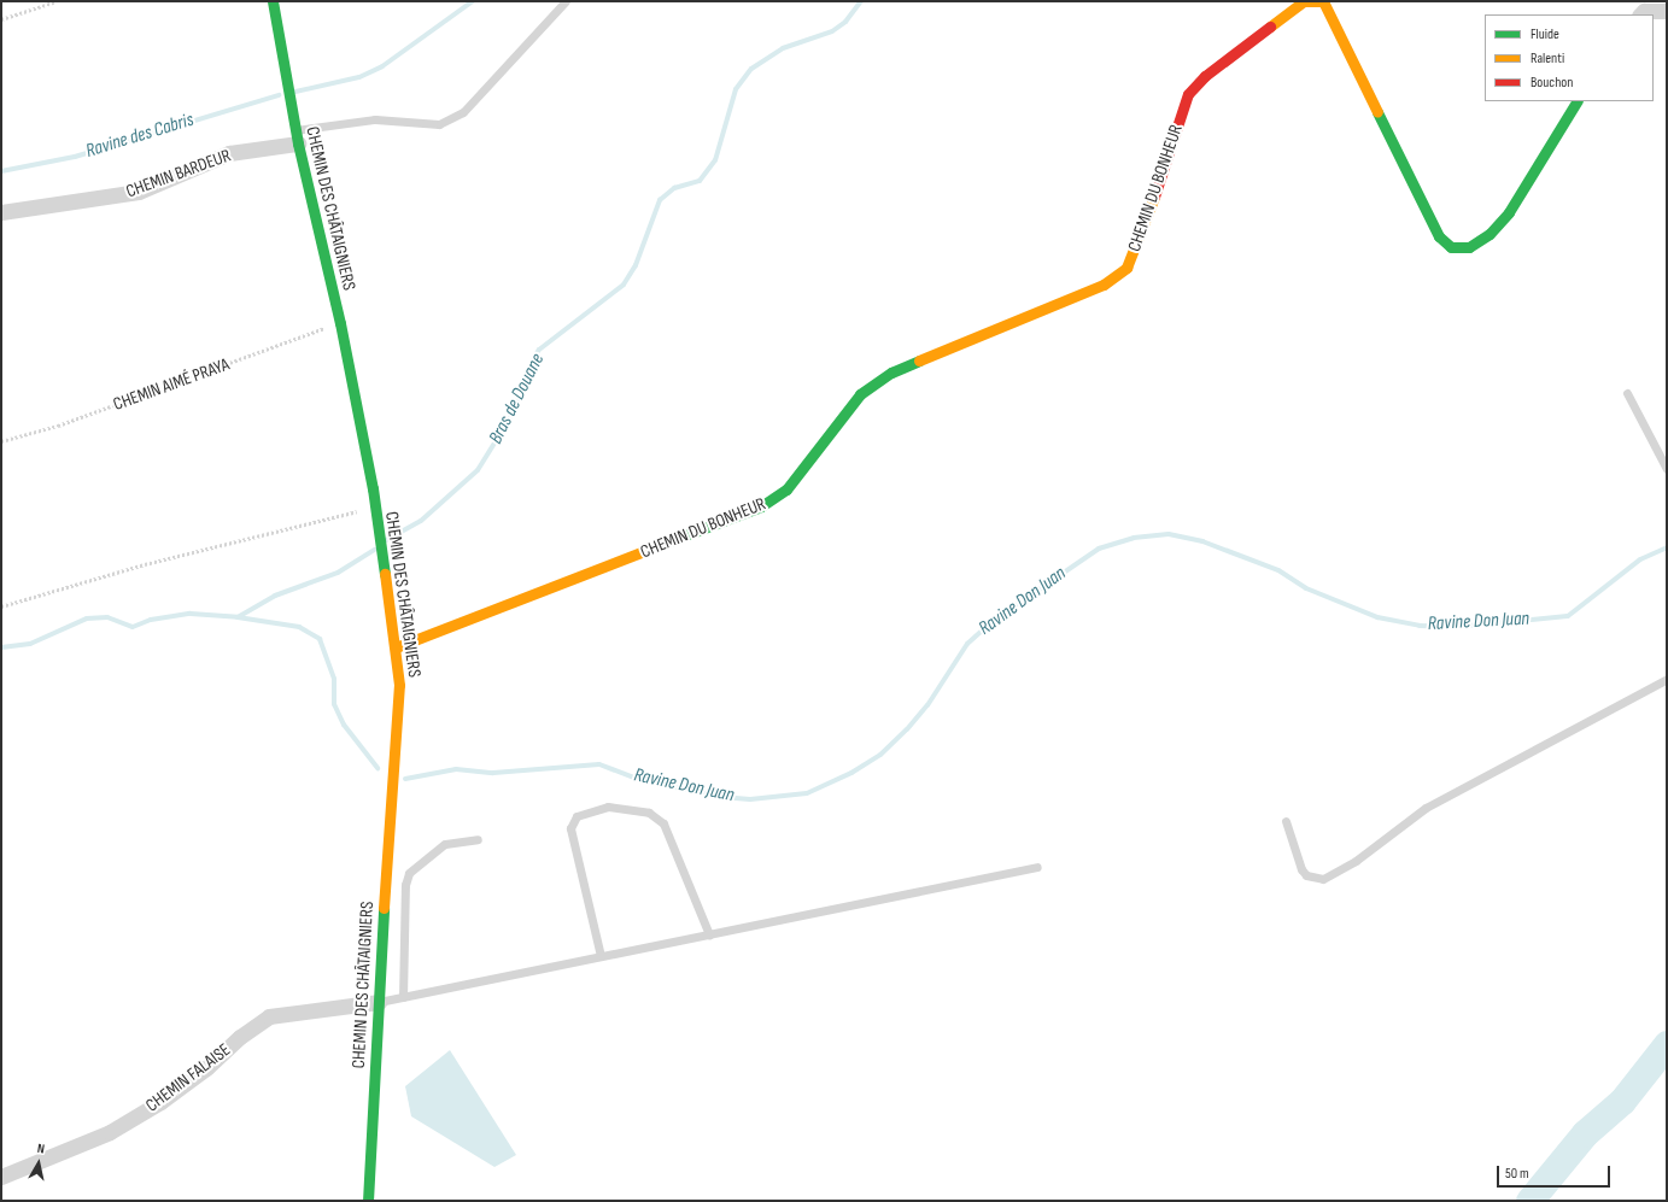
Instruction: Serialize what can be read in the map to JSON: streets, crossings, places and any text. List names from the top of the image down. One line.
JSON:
{"streets":{"street":["CHEMIN BARDEUR","CHEMIN DU BONHEUR","CHEMIN DES CHÂTAIGNIERS","CHEMIN FALAISE"],"path":["CHEMIN AIMÉ PRAYA"]},"crossings":[["CHEMIN BARDEUR","CHEMIN DES CHÂTAIGNIERS"],["CHEMIN DU BONHEUR","CHEMIN DES CHÂTAIGNIERS"],["CHEMIN DES CHÂTAIGNIERS","CHEMIN AIMÉ PRAYA"],["CHEMIN DES CHÂTAIGNIERS","CHEMIN FALAISE"]],"water":["Ravine des Cabris","Bras de Douane","Ravine Don Juan"],"legend":["Fluide","Ralenti","Bouchon"],"scale_bar":"50 m","north":"top"}
